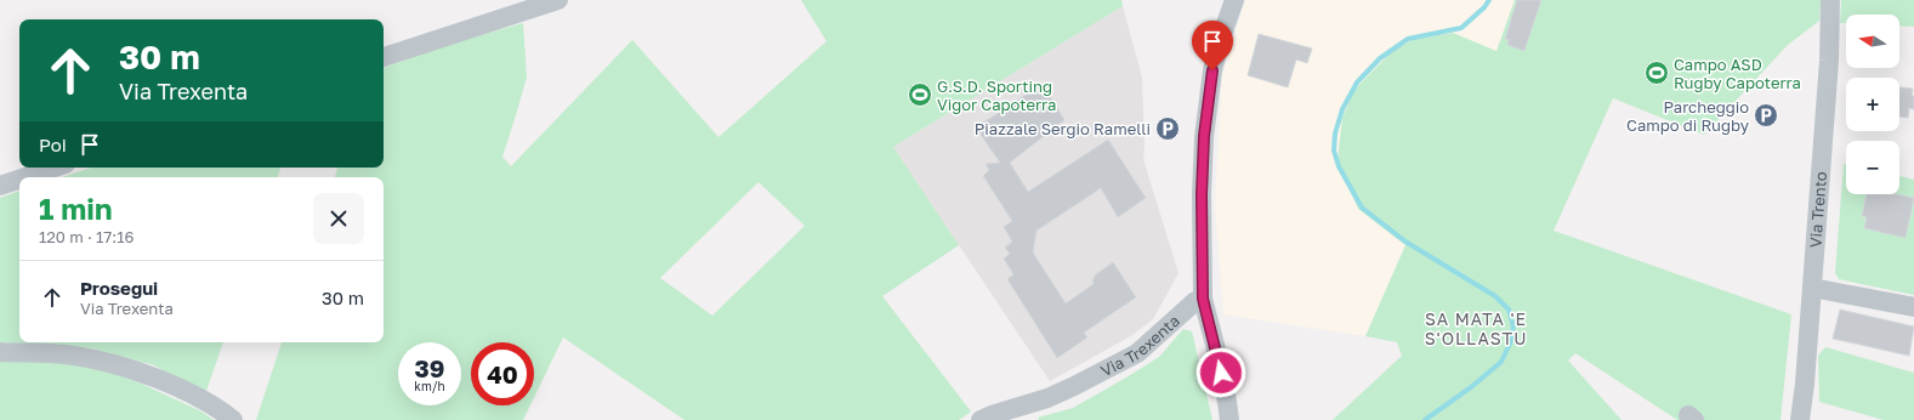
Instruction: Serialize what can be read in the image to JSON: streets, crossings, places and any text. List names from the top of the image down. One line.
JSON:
{"streets":{"street":["Via Trento","Via Trexenta"]},"districts":["SA MATA 'E S'OLLASTU"],"places":{"sports":["Campo ASD Rugby Capoterra","G.S.D. Sporting Vigor Capoterra"],"parking":["Parcheggio Campo di Rugby","Piazzale Sergio Ramelli"]},"north":"left","page":{"map_buttons":["+","−"],"turn":["30 m","Via Trexenta"],"then":"Poi","heading":["1 min","120 m · 17:16"],"list":[{"name":"Prosegui","note":"Via Trexenta","value":"30 m"}],"speed":"39 km/h","limit":"40"}}
